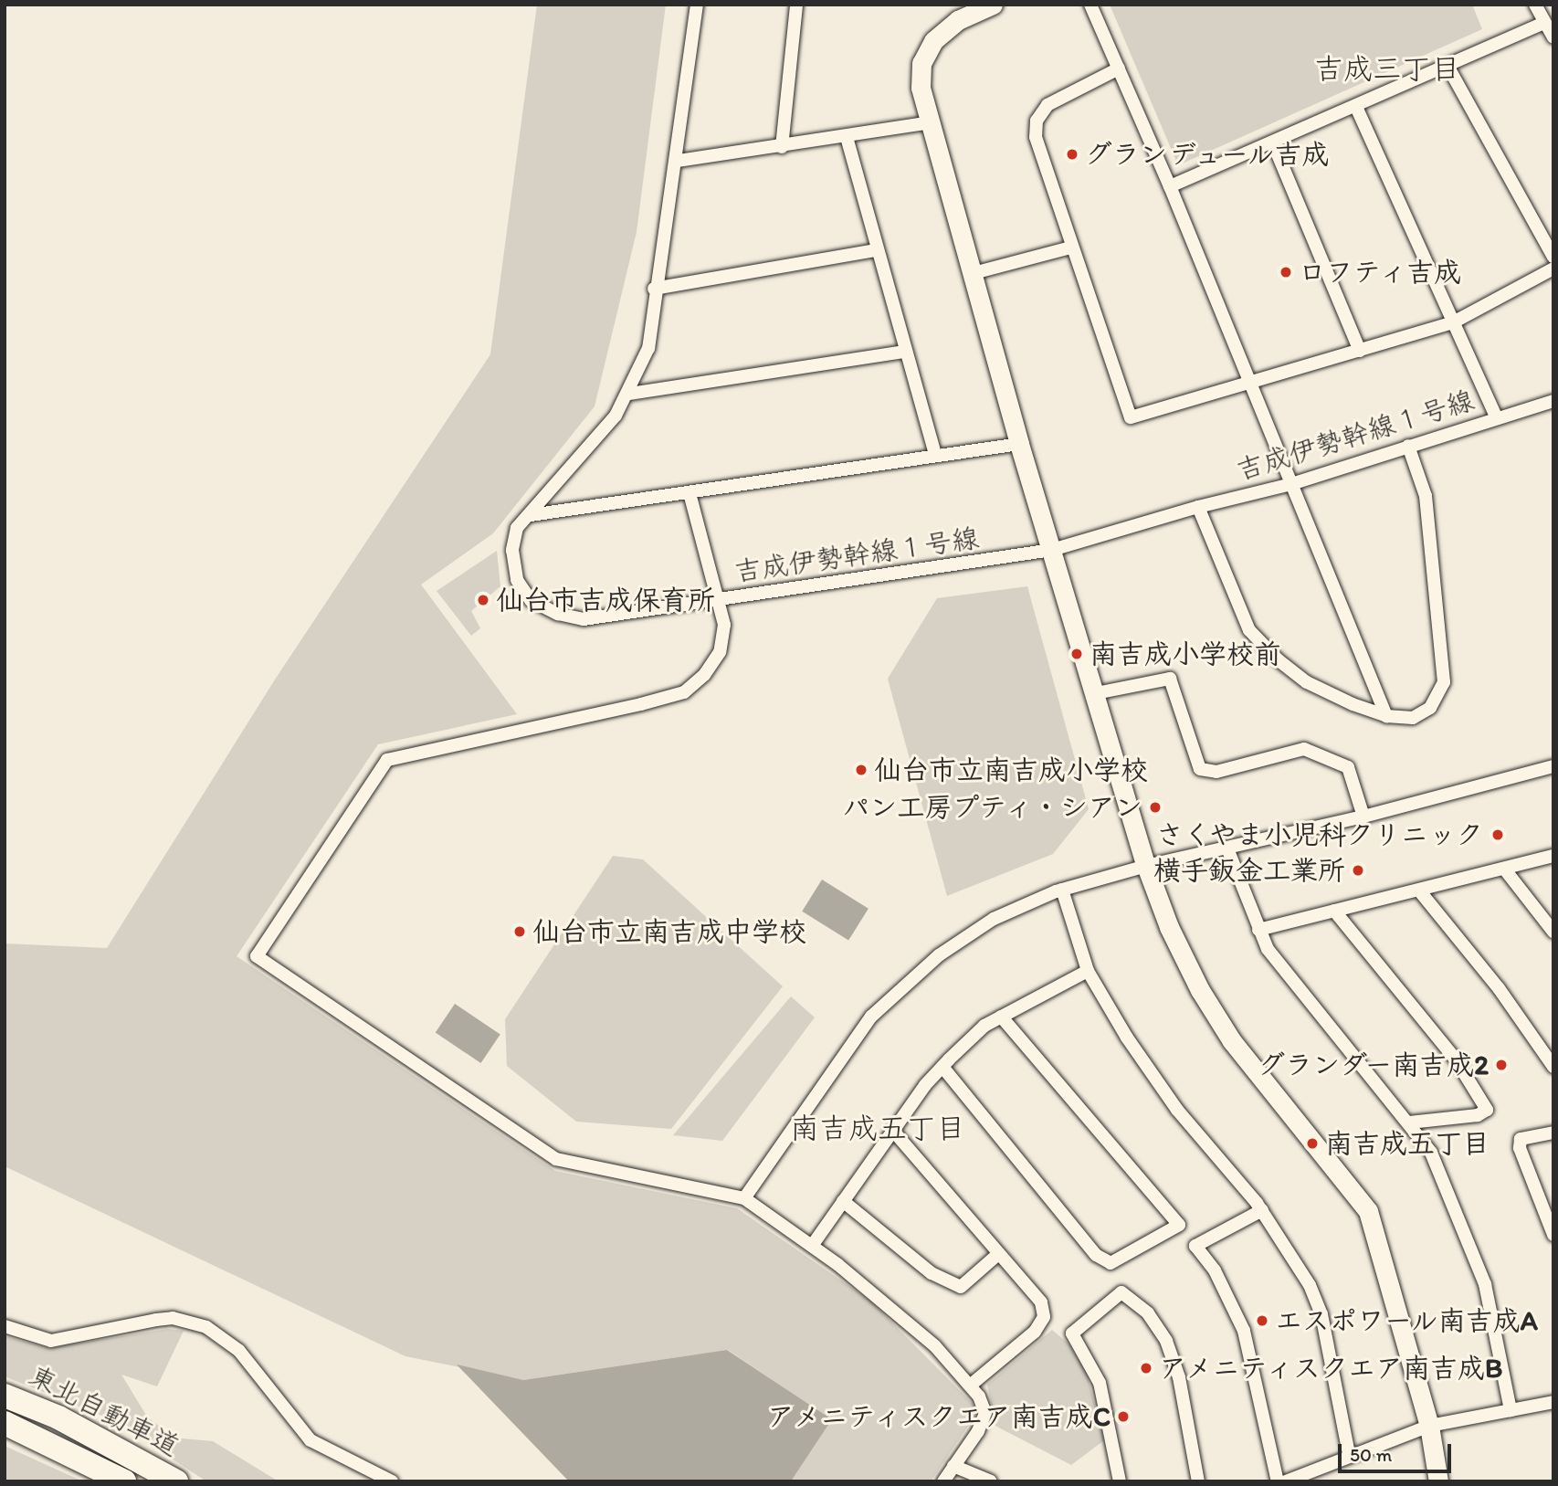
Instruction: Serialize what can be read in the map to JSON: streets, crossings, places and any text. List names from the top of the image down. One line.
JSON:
{"streets":{"highway":["東北自動車道"],"street":["吉成伊勢幹線１号線"]},"districts":["吉成三丁目","南吉成五丁目"],"places":["グランデュール吉成","ロフティ吉成","仙台市吉成保育所","南吉成小学校前","仙台市立南吉成小学校","パン工房プティ・シアン","さくやま小児科クリニック","横手鈑金工業所","仙台市立南吉成中学校","グランダー南吉成2","南吉成五丁目","エスポワール南吉成A","アメニティスクエア南吉成B","アメニティスクエア南吉成C"],"scale_bar":"50 m"}
